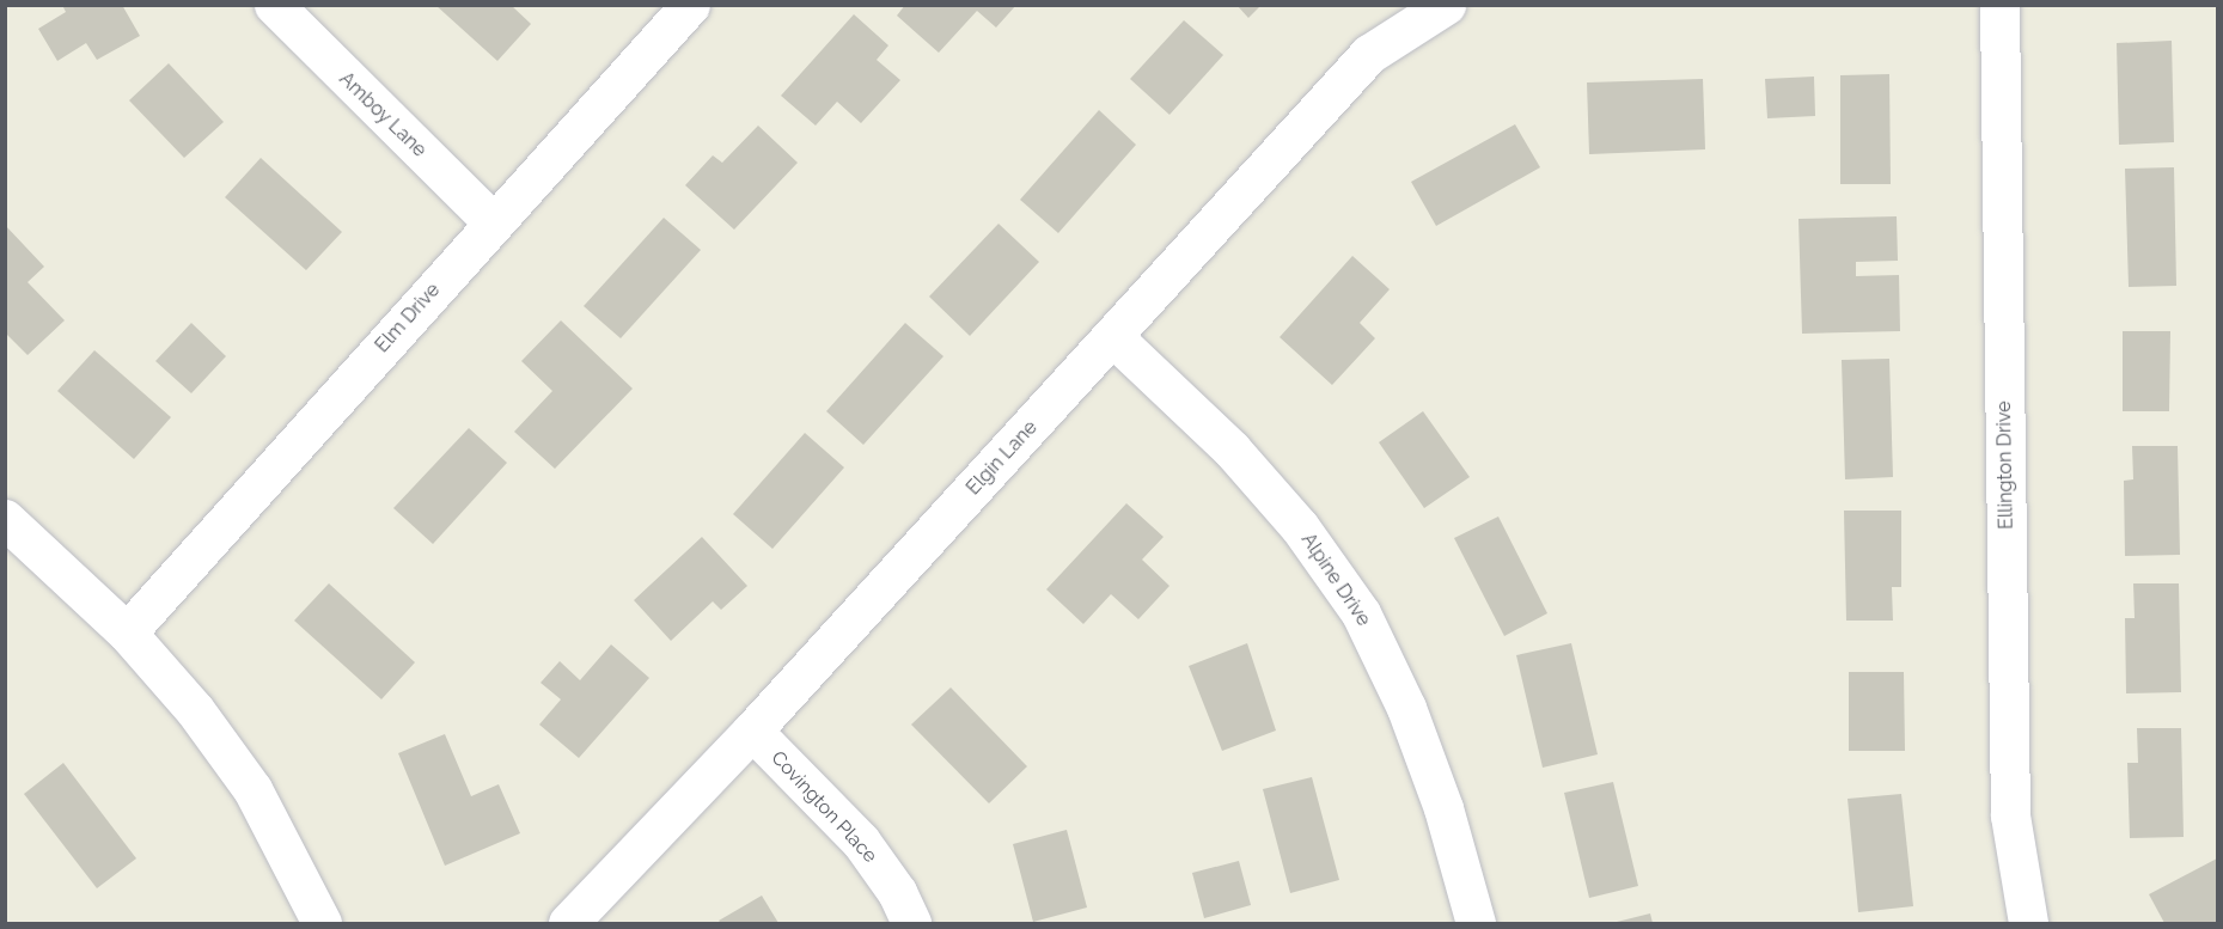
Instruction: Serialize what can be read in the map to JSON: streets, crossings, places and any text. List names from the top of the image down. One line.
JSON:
{"streets":{"street":["Amboy Lane","Elm Drive","Elgin Lane","Ellington Drive","Alpine Drive","Covington Place"]},"crossings":[["Amboy Lane","Elm Drive"],["Elgin Lane","Alpine Drive"],["Elgin Lane","Covington Place"]]}
